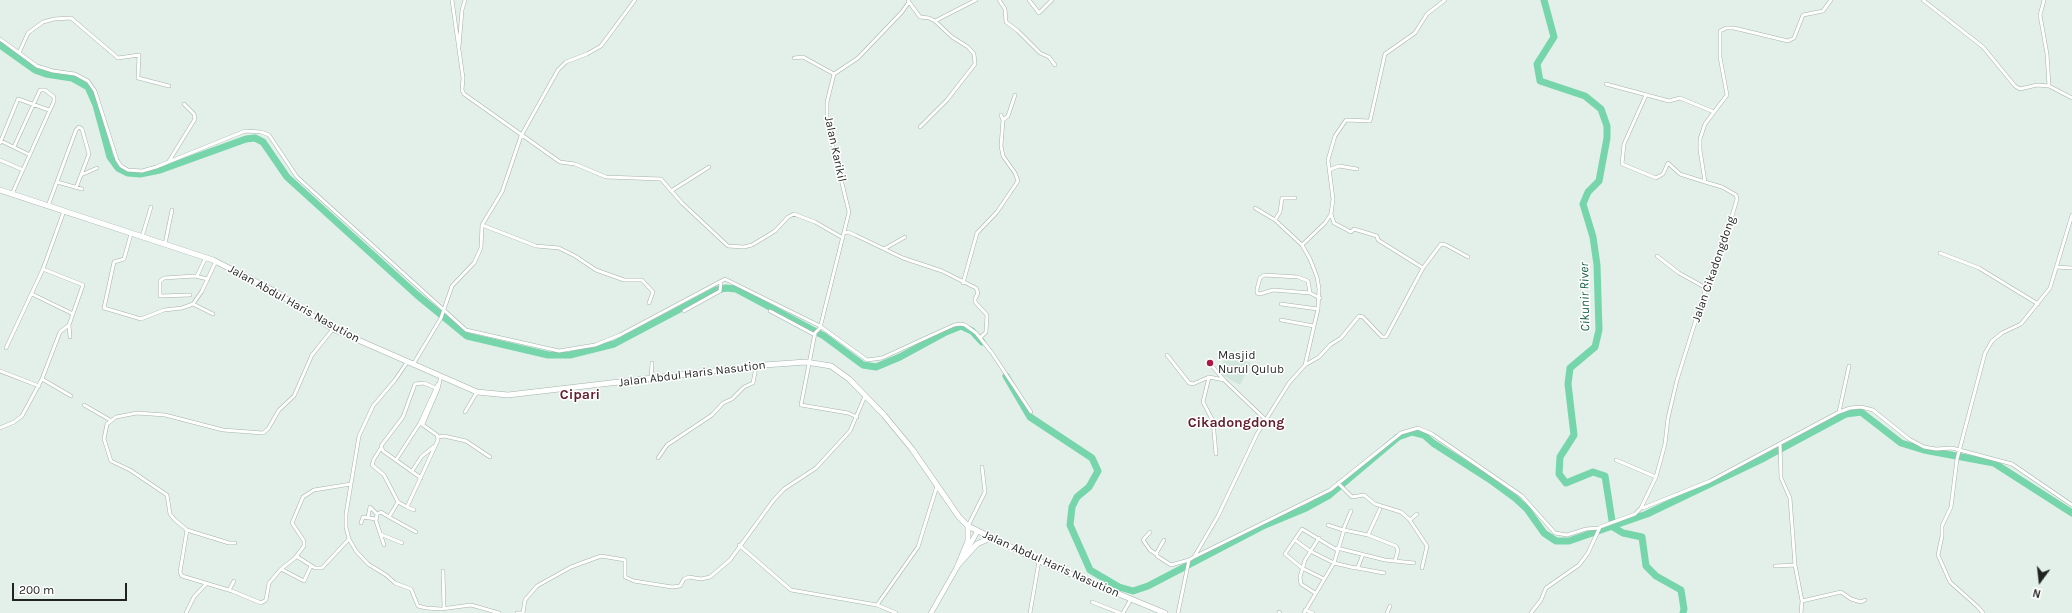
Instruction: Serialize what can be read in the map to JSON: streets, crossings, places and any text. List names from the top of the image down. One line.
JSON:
{"streets":{"main road":["Jalan Abdul Haris Nasution"],"street":["Jalan Karikil","Jalan Cikadongdong"]},"districts":["Cipari","Cikadongdong"],"water":["Cikunir River"],"places":["Masjid Nurul Qulub"],"scale_bar":"200 m","north":"bottom"}
